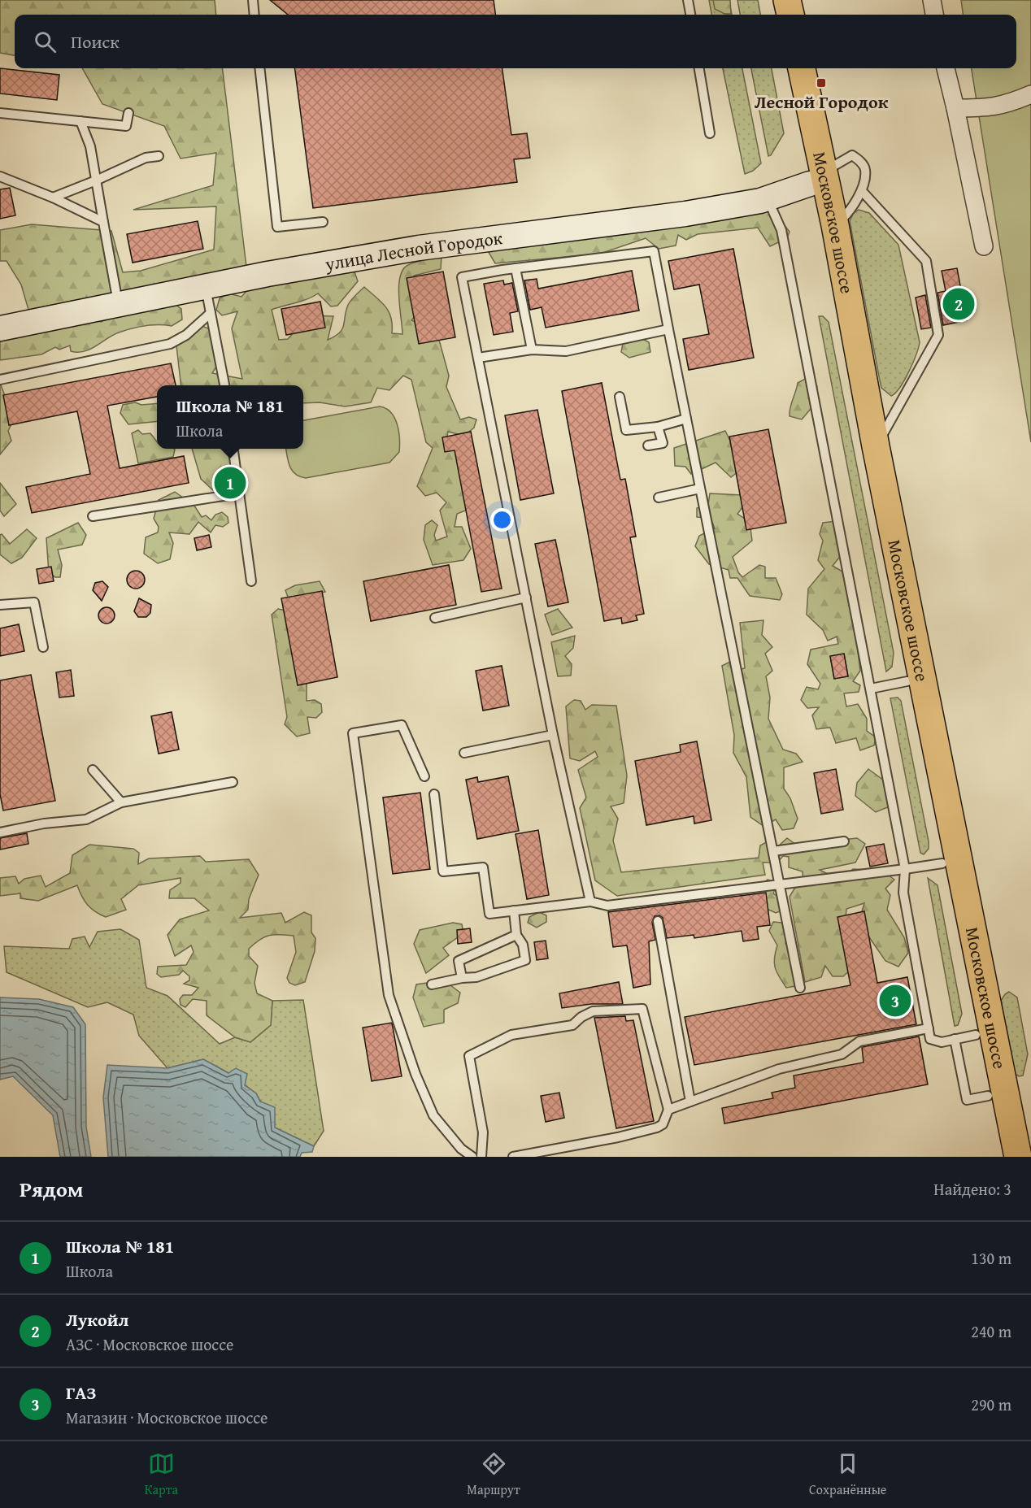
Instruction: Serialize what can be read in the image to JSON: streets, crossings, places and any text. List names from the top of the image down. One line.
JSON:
{"streets":{"main road":["Московское шоссе"],"street":["улица Лесной Городок"]},"crossings":[["Московское шоссе","улица Лесной Городок"]],"places":{"transit":["Лесной Городок"]},"page":{"search":"Поиск","pins":["2","1","3"],"popup":["Школа № 181","Школа"],"heading":["Рядом","Найдено: 3"],"list":[{"mark":"1","name":"Школа № 181","note":"Школа","value":"130 m"},{"mark":"2","name":"Лукойл","note":"АЗС · Московское шоссе","value":"240 m"},{"mark":"3","name":"ГАЗ","note":"Магазин · Московское шоссе","value":"290 m"}],"nav":["Карта","Маршрут","Сохранённые"]}}
